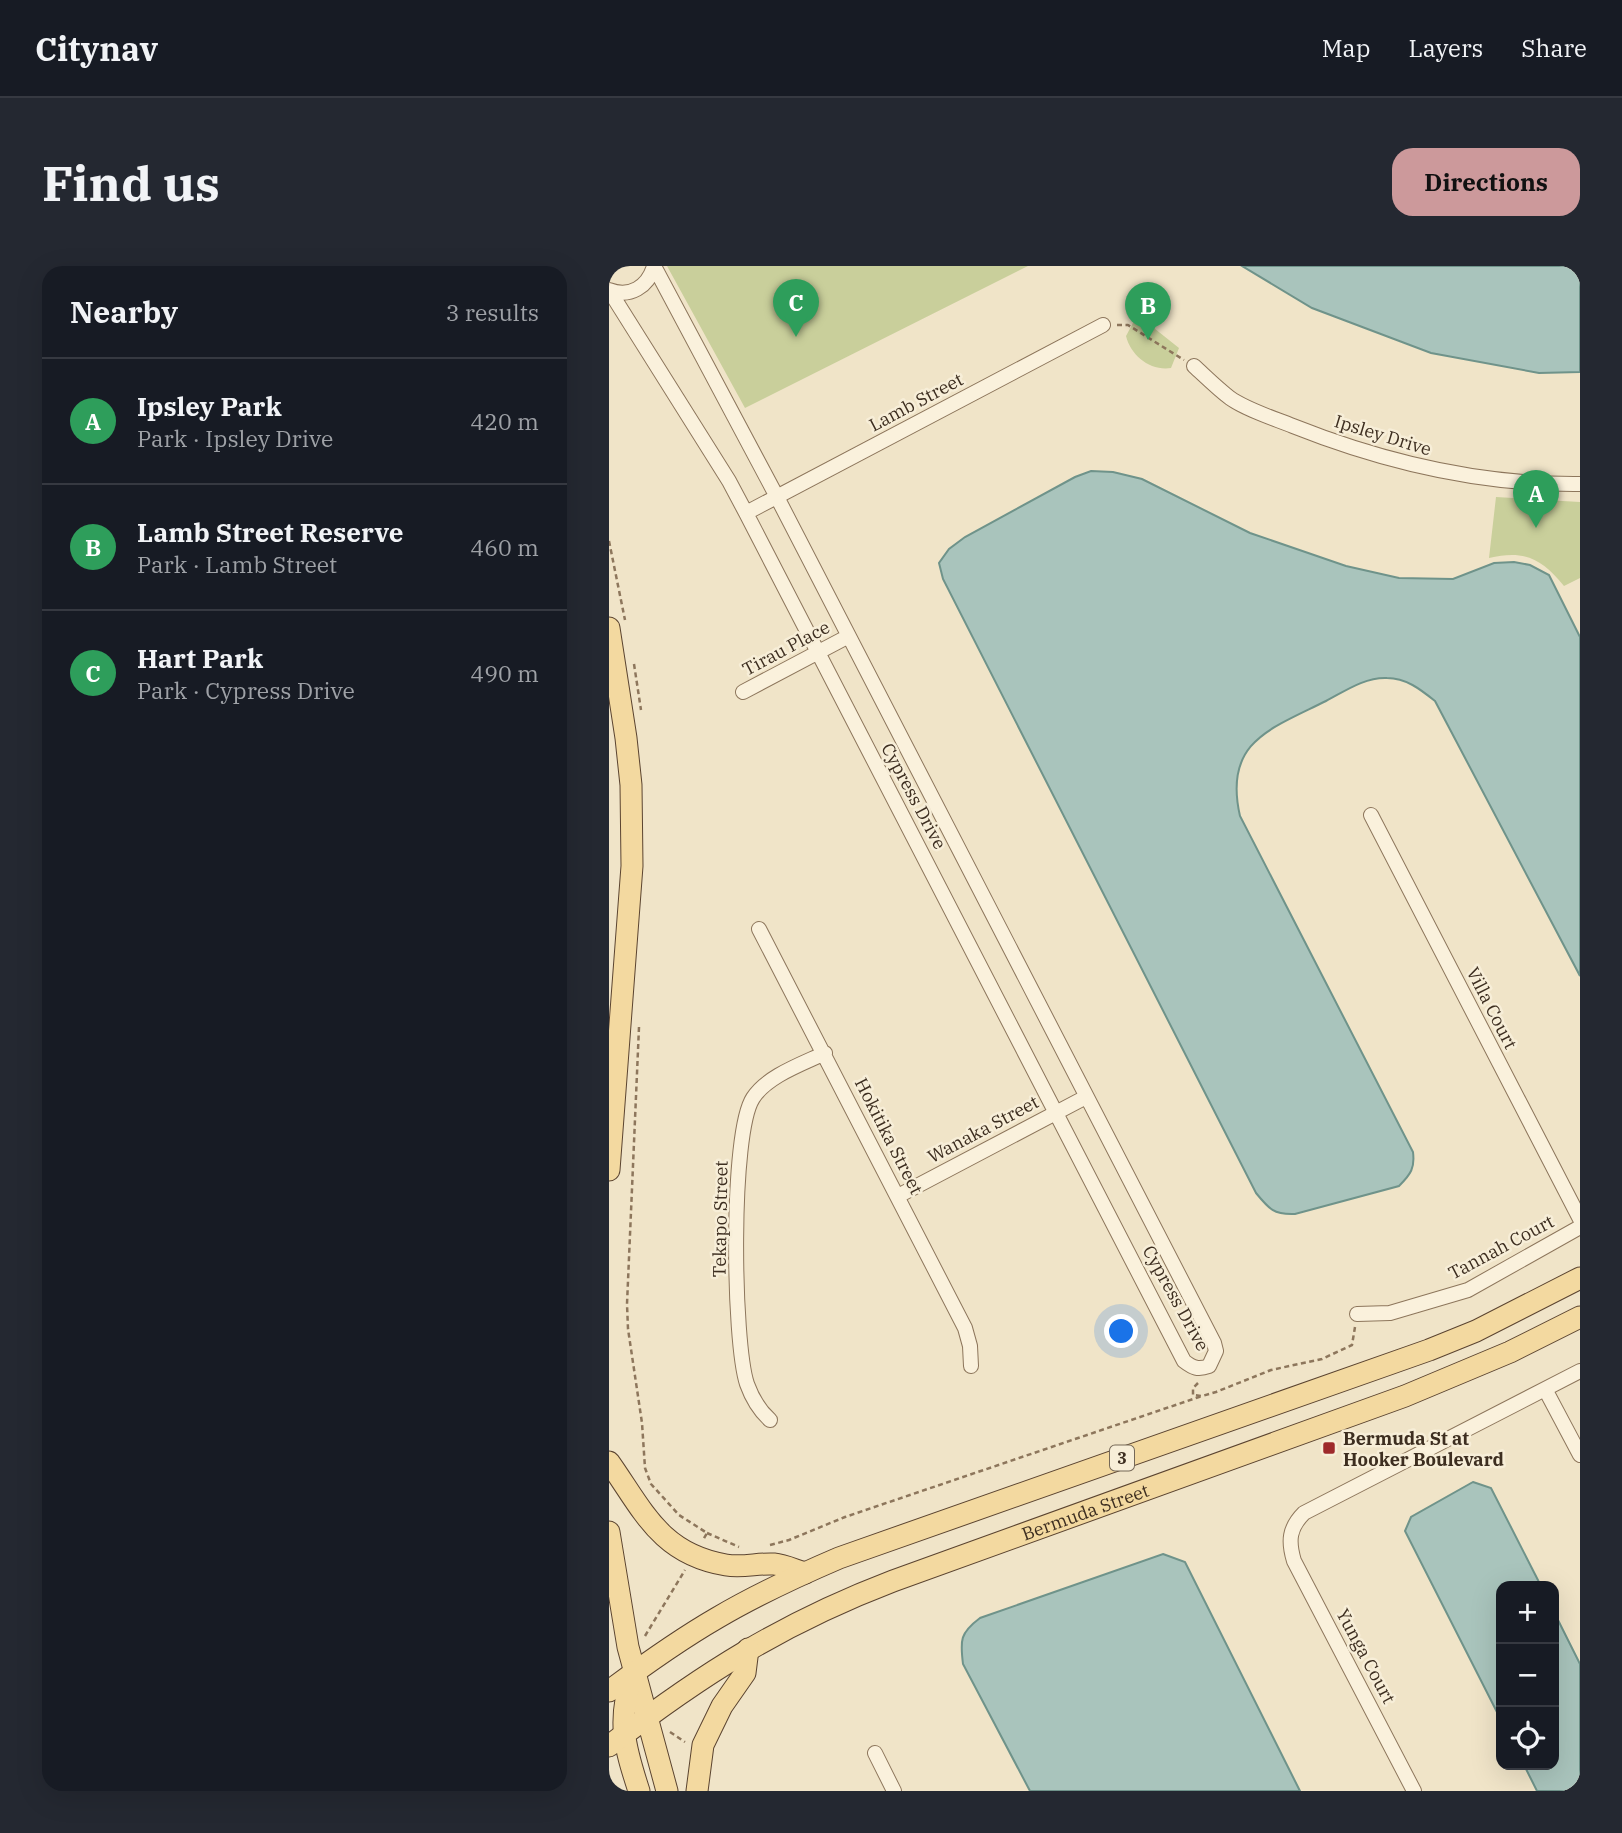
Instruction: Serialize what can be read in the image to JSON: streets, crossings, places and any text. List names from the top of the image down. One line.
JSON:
{"streets":{"main road":["3","Bermuda Street"],"street":["Lamb Street","Ipsley Drive","Tirau Place","Cypress Drive","Villa Court","Wanaka Street","Hokitika Street","Tekapo Street","Tannah Court","Yunga Court"]},"crossings":[["Lamb Street","Cypress Drive"],["Tirau Place","Cypress Drive"],["Cypress Drive","Wanaka Street"],["Wanaka Street","Hokitika Street"],["Hokitika Street","Tekapo Street"]],"places":{"transit":["Bermuda St at Hooker Boulevard"]},"page":{"header":"Citynav","nav":["Map","Layers","Share"],"buttons":"Directions","title":"Find us","heading":["Nearby","3 results"],"pins":["C","B","A"],"list":[{"mark":"A","name":"Ipsley Park","note":"Park · Ipsley Drive","value":"420 m"},{"mark":"B","name":"Lamb Street Reserve","note":"Park · Lamb Street","value":"460 m"},{"mark":"C","name":"Hart Park","note":"Park · Cypress Drive","value":"490 m"}],"map_buttons":["+","−"]}}
